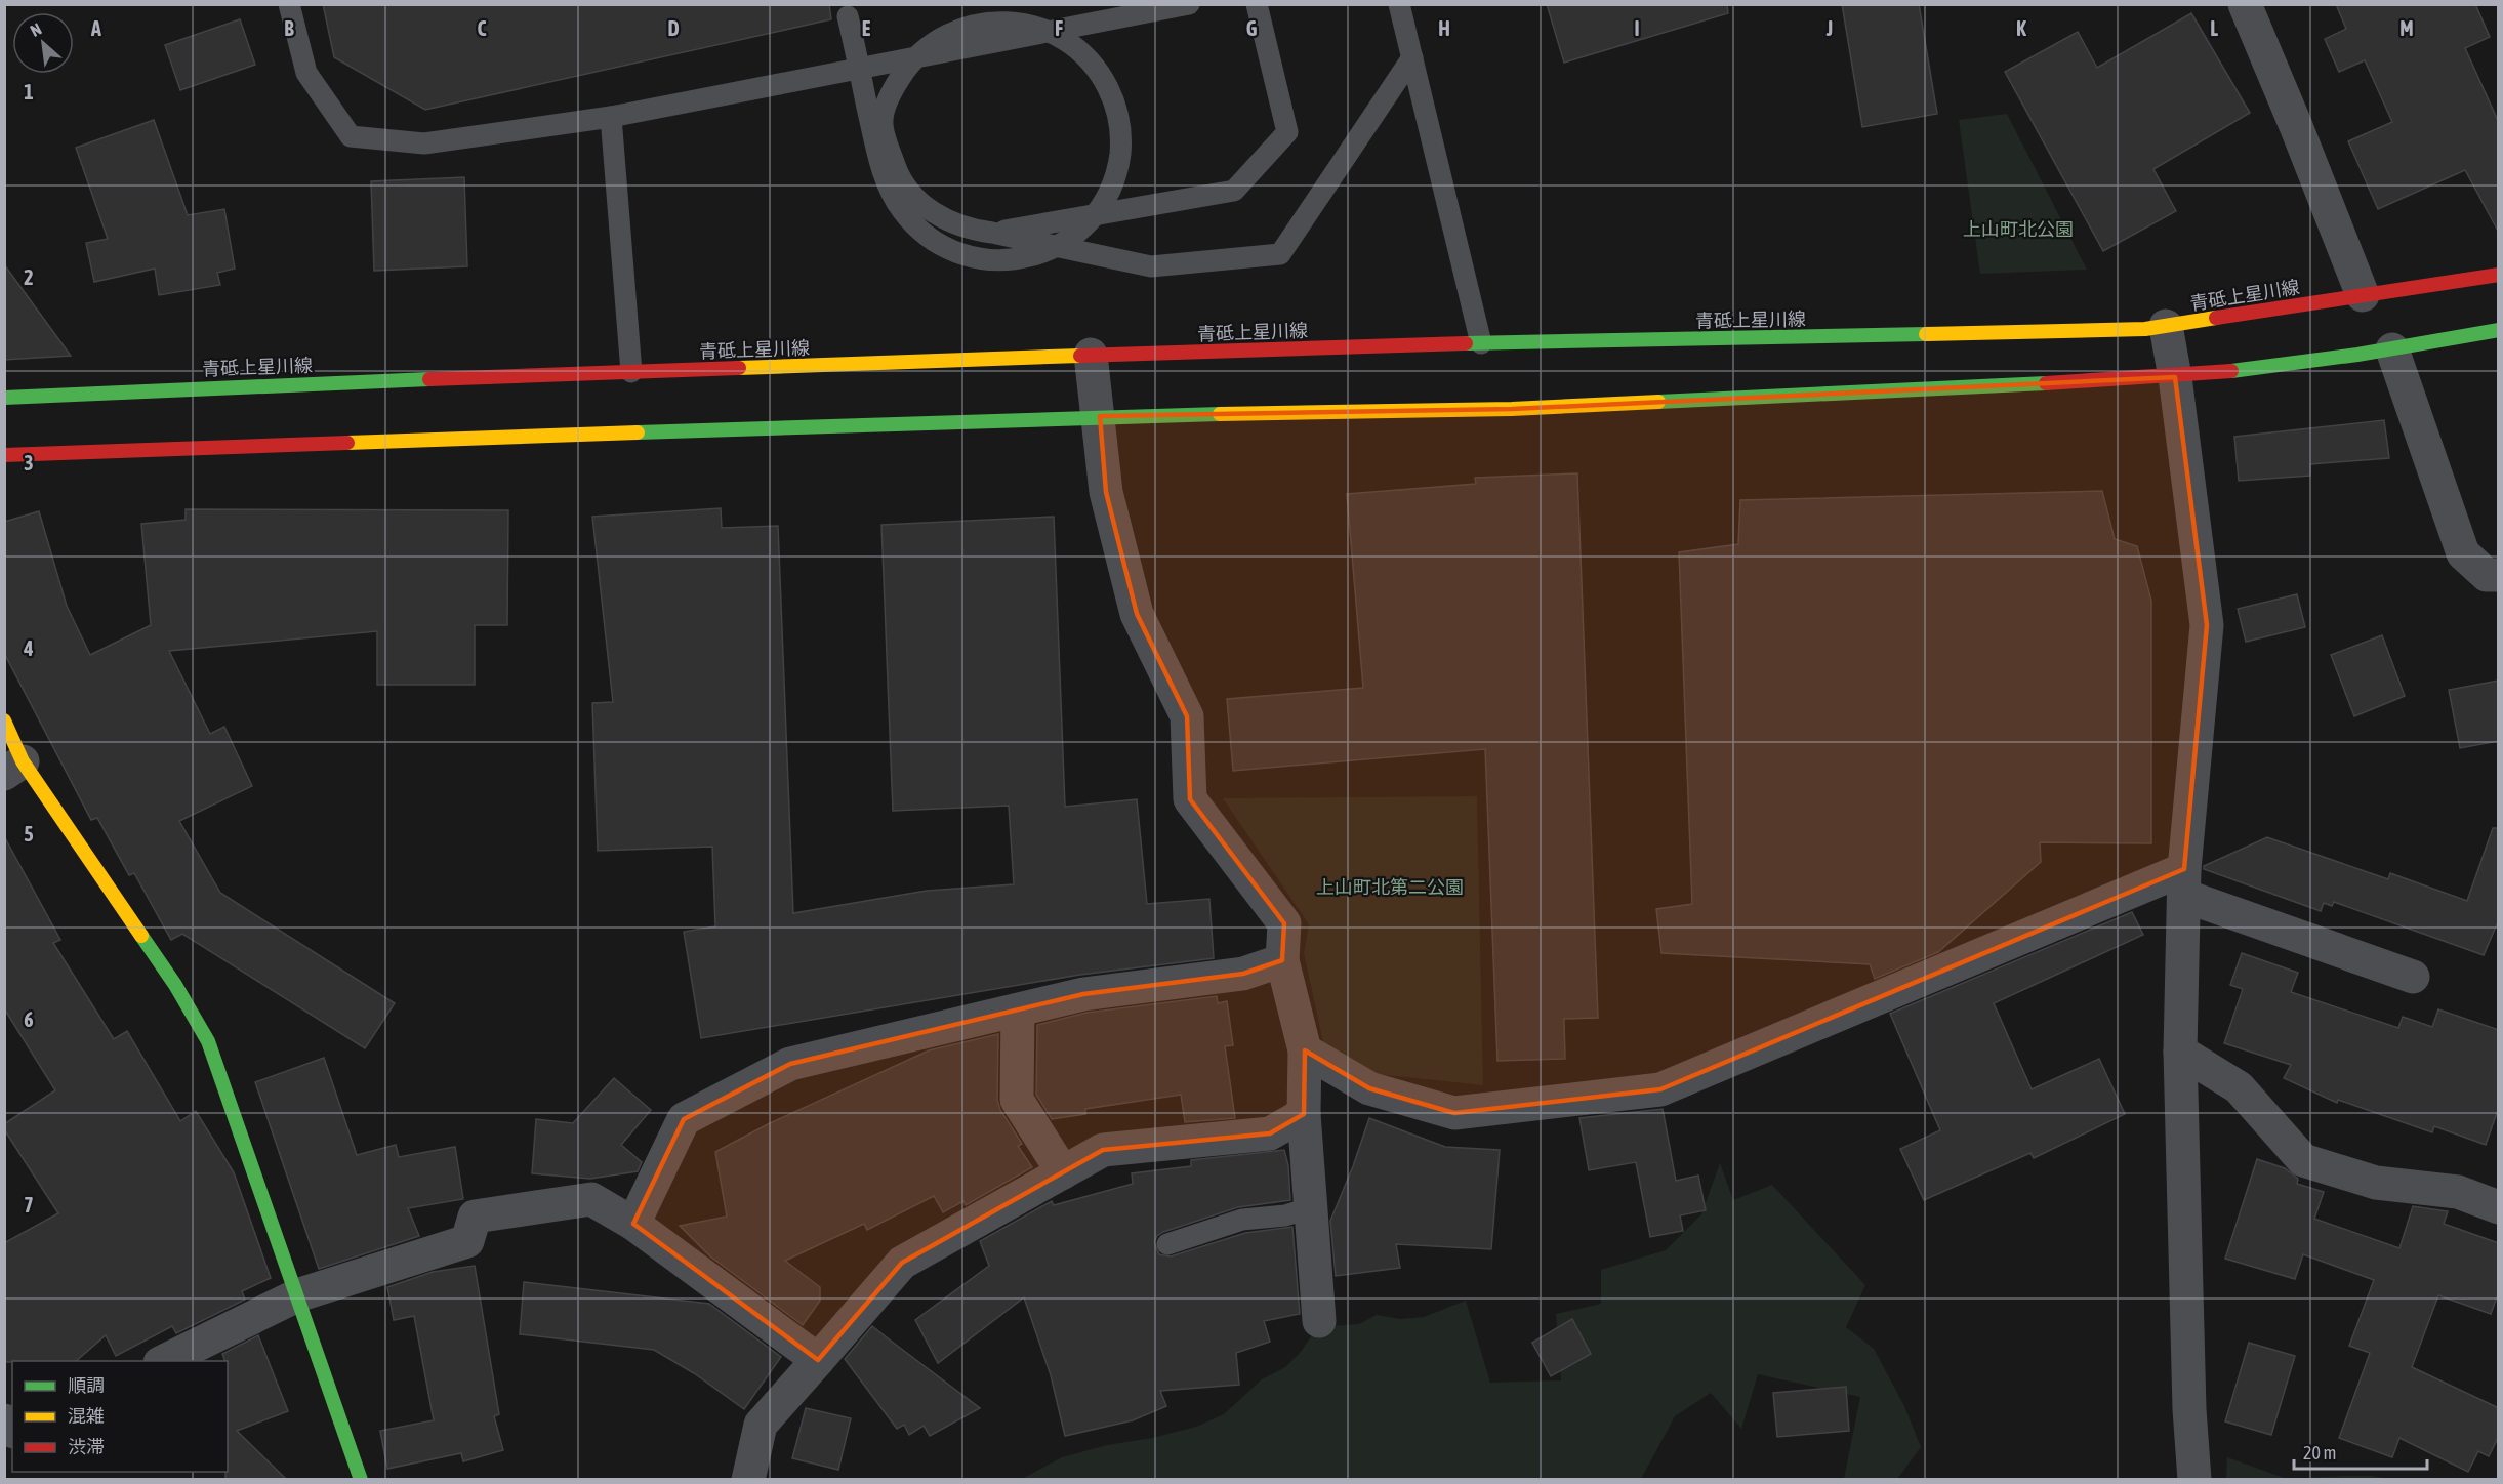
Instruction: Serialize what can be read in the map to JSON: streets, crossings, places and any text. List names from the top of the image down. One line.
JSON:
{"streets":{"main road":["青砥上星川線"]},"parks":["上山町北公園","上山町北第二公園"],"legend":["順調","混雑","渋滞"],"scale_bar":"20 m","north":"top left","grid":{"columns":["A","B","C","D","E","F","G","H","I","J","K","L","M"],"rows":["1","2","3","4","5","6","7"]}}
